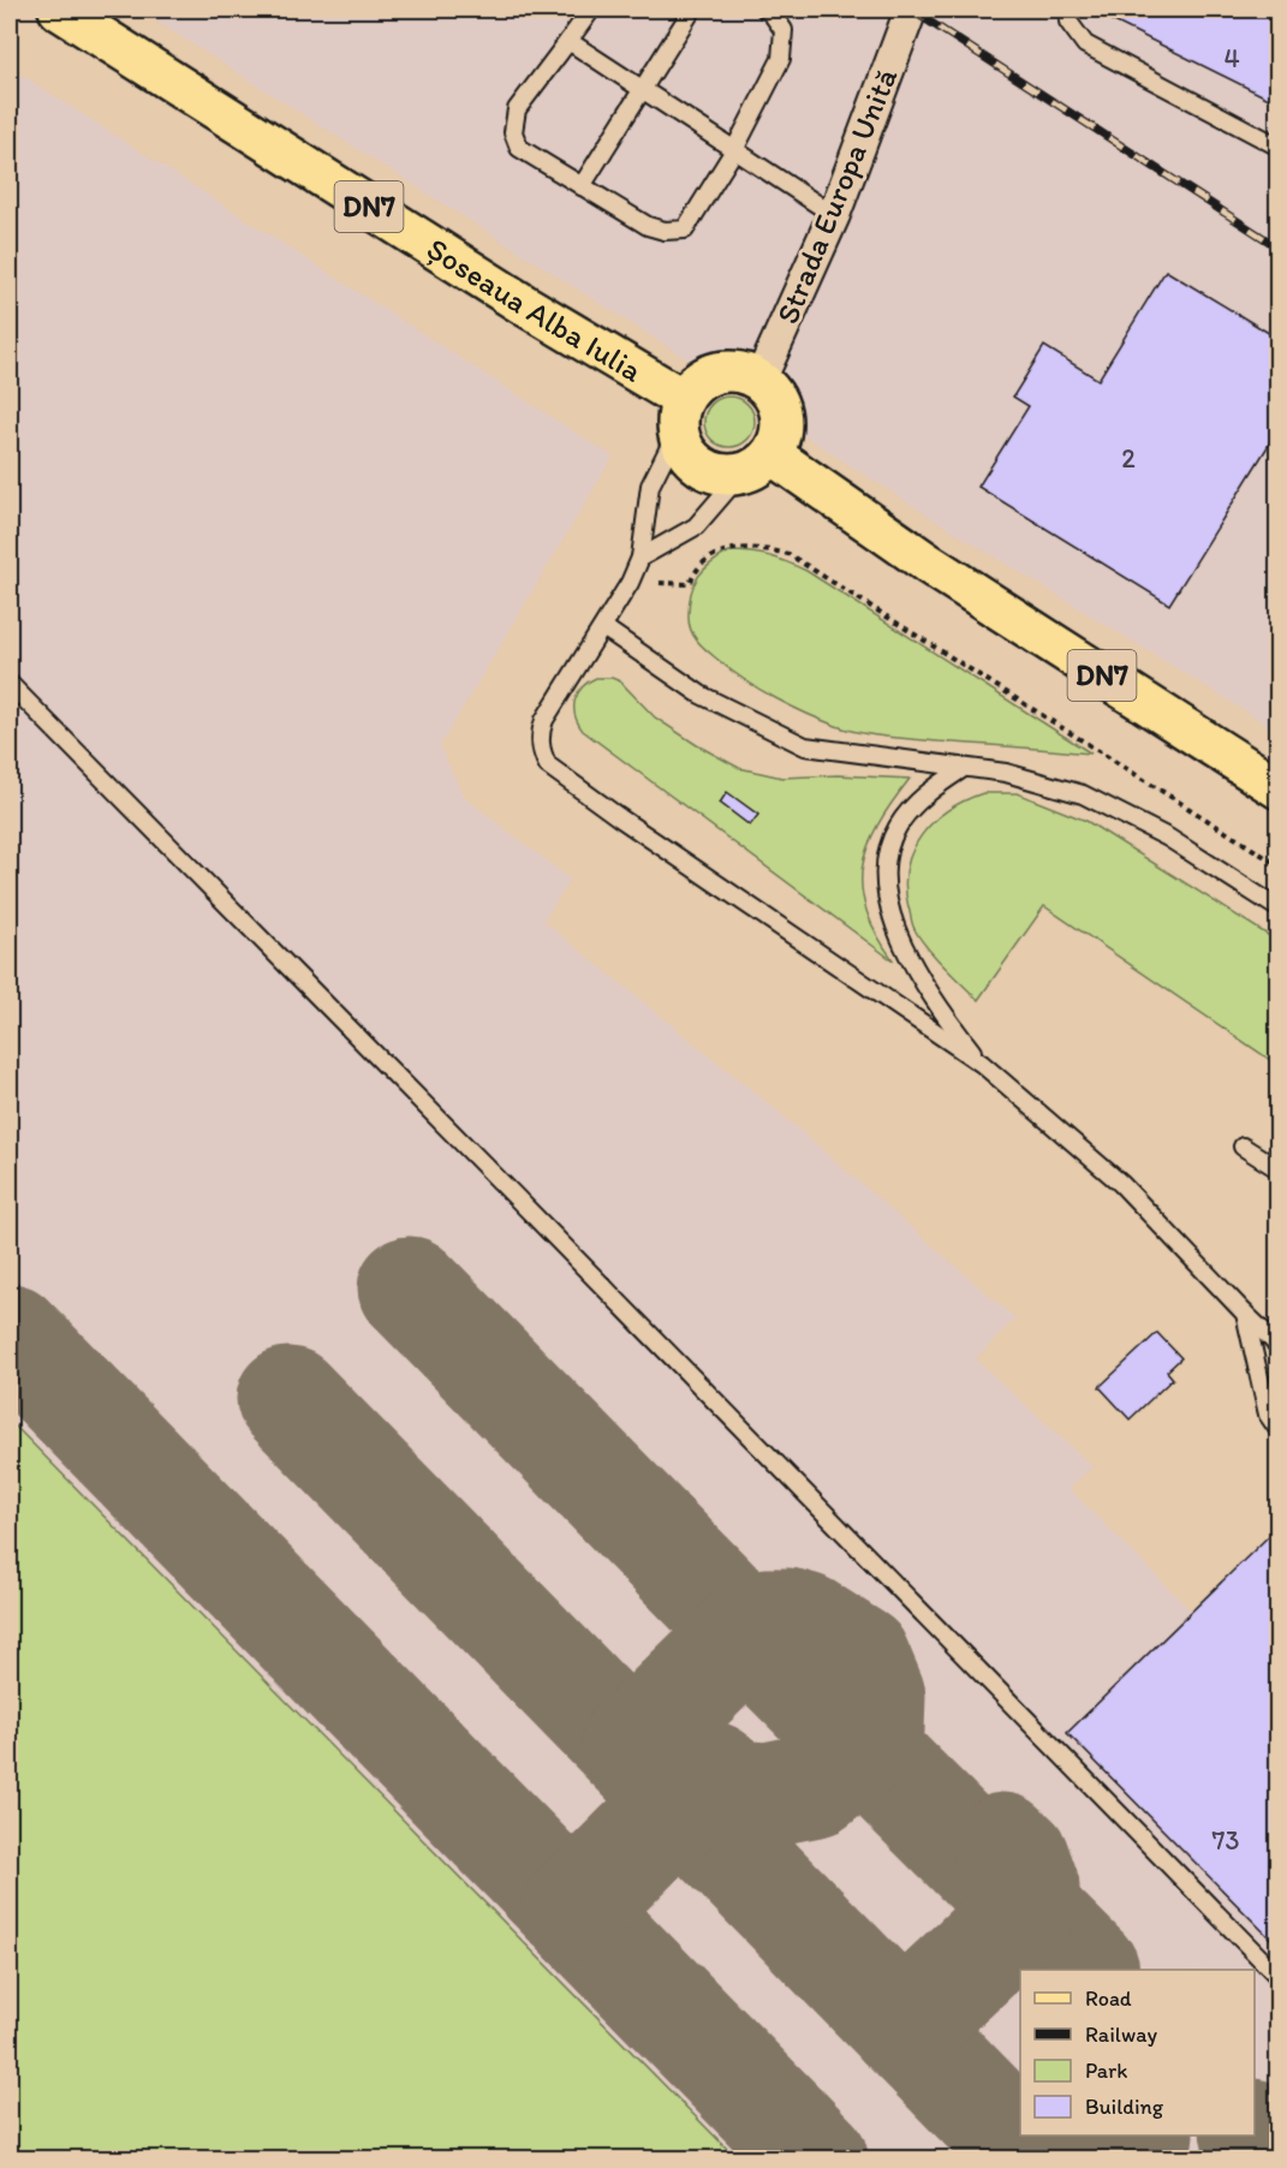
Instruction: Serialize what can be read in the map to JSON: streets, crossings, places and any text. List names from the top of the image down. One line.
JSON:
{"streets":{"main road":["DN7","Șoseaua Alba Iulia"],"street":["Strada Europa Unită"]},"crossings":[["Strada Europa Unită","DN7"],["Strada Europa Unită","Șoseaua Alba Iulia"],["DN7","Șoseaua Alba Iulia"]],"house_numbers":["4","2","73"],"legend":["Road","Railway","Park","Building"]}
